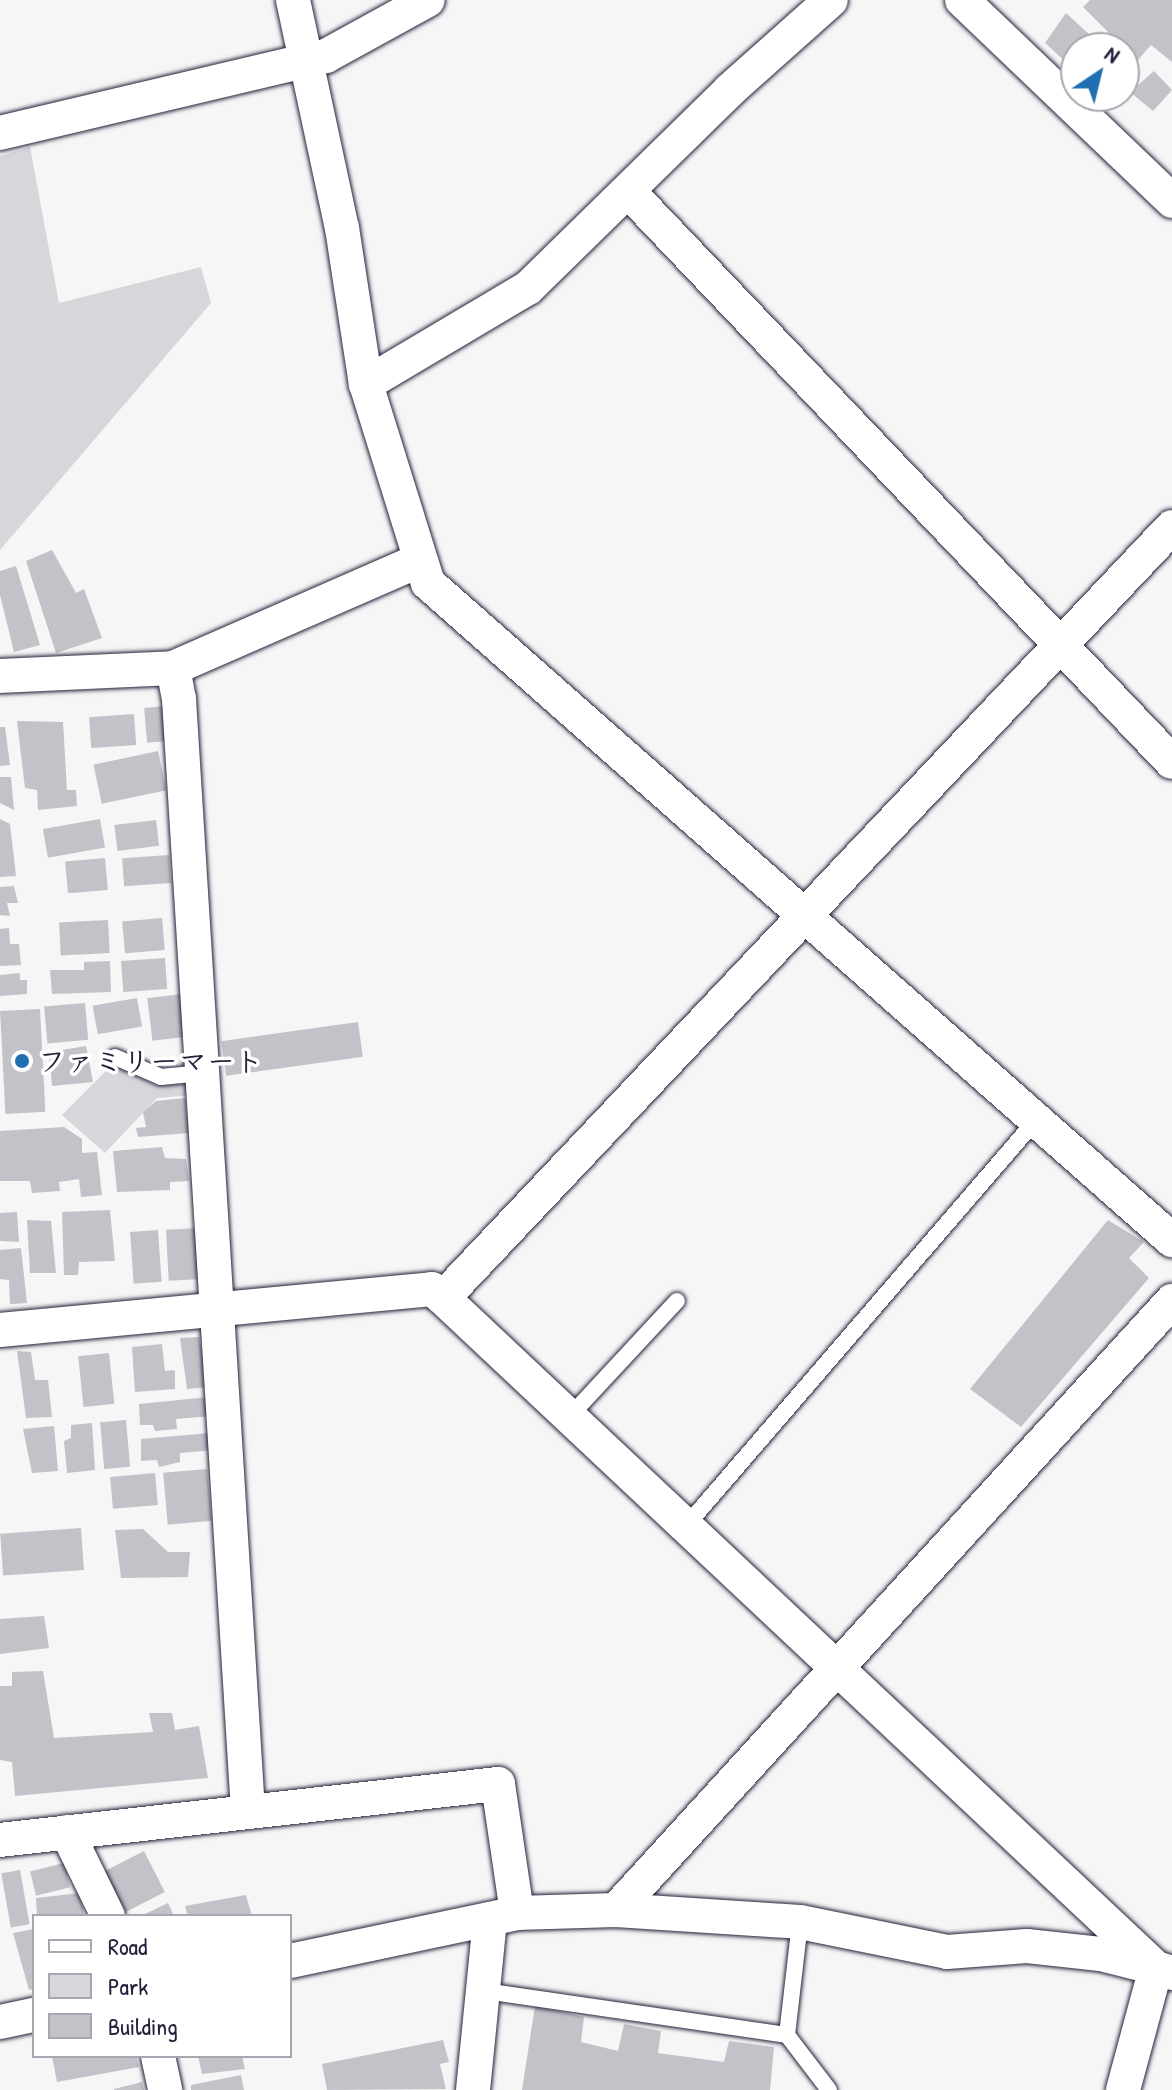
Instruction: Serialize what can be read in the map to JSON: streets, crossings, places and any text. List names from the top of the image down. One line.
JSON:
{"places":["ファミリーマート"],"legend":["Road","Park","Building"],"north":"top right"}
